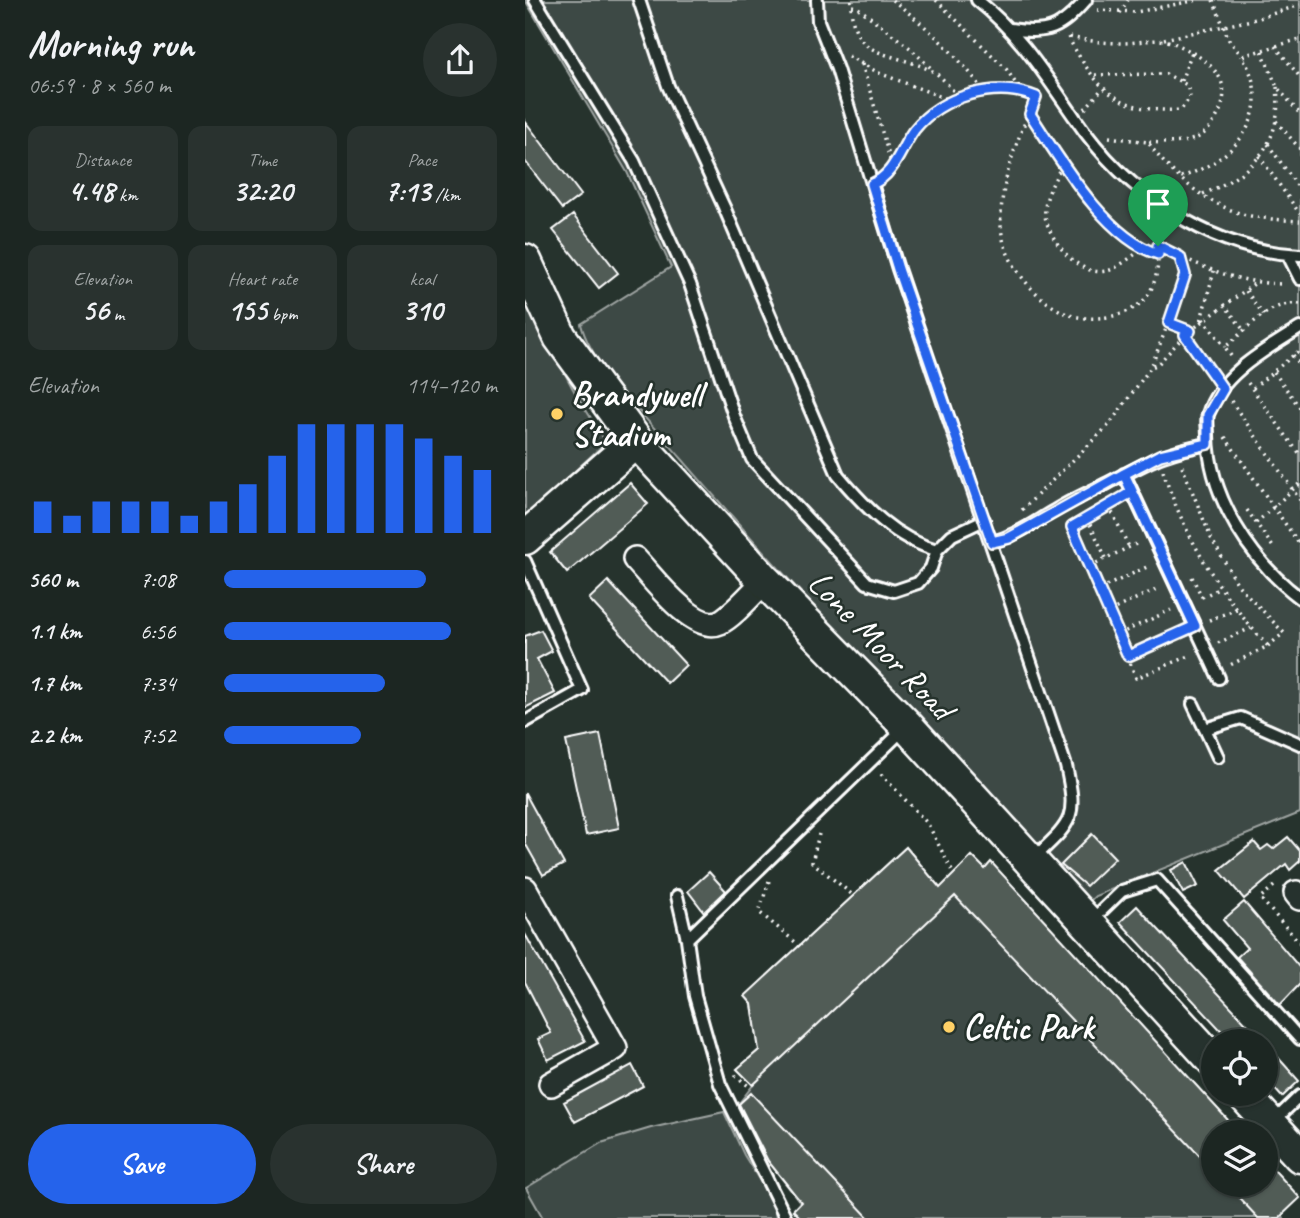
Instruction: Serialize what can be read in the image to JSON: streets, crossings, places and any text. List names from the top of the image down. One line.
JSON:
{"streets":{"main road":["Lone Moor Road"]},"places":["Brandywell Stadium","Celtic Park"],"page":{"heading":["Morning run","06:59 · 8 × 560 m"],"stats":[["Distance","4.48 km"],["Time","32:20"],["Pace","7:13 /km"],["Elevation","56 m"],["Heart rate","155 bpm"],["kcal","310"]],"chart":["Elevation","114–120 m"],"list":[{"name":"560 m","note":"7:08"},{"name":"1.1 km","note":"6:56"},{"name":"1.7 km","note":"7:34"},{"name":"2.2 km","note":"7:52"}],"buttons":["Save","Share"]}}
